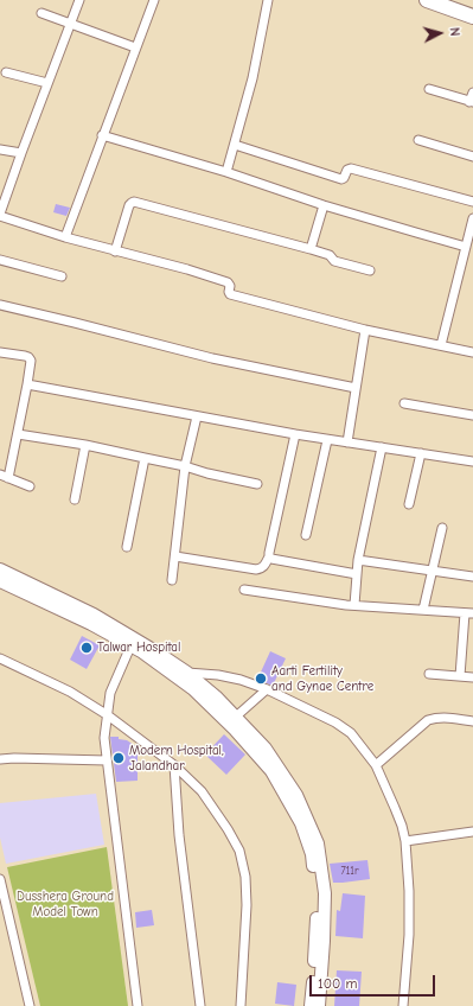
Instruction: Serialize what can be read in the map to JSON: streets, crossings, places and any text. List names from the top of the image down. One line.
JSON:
{"parks":["Dusshera Ground Model Town"],"places":["Talwar Hospital","Aarti Fertility and Gynae Centre","Modern Hospital, Jalandhar"],"house_numbers":["711r"],"scale_bar":"100 m","north":"right"}
